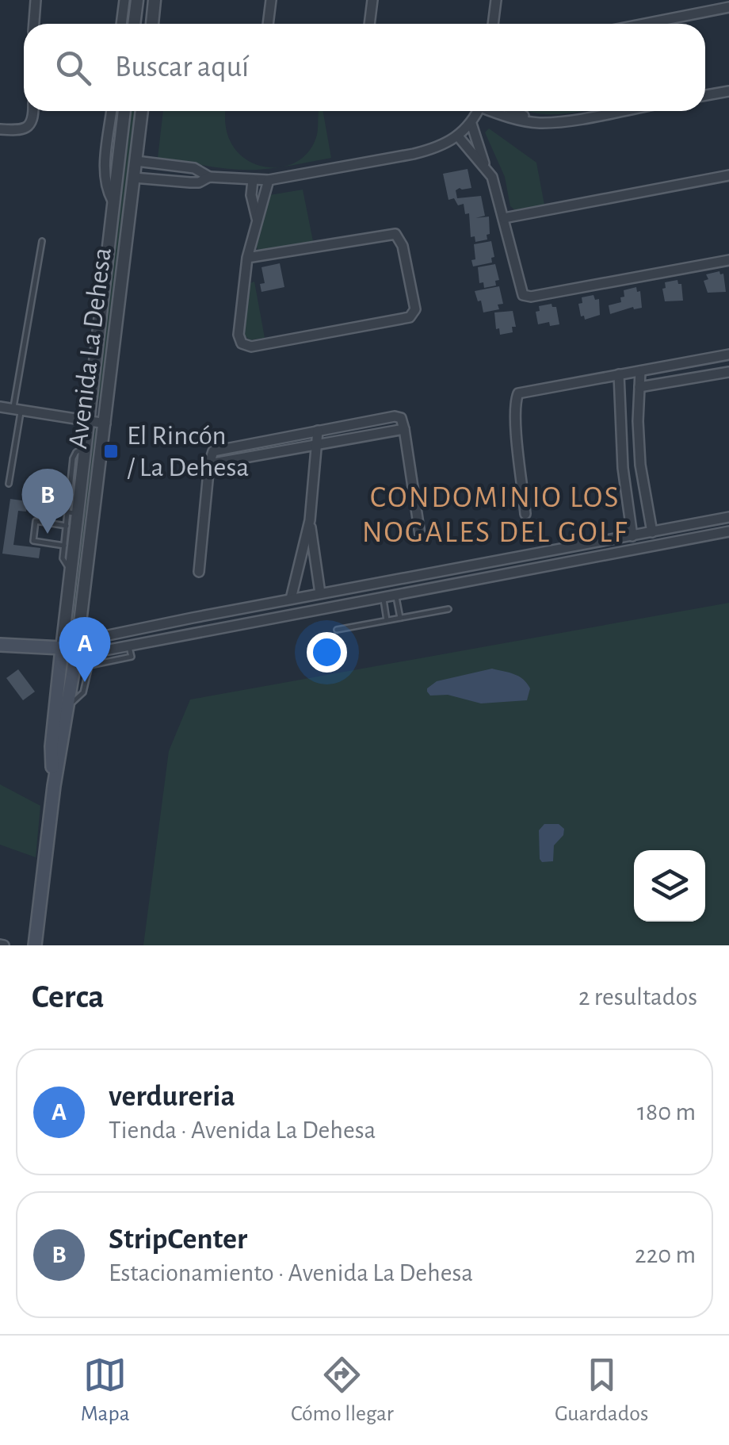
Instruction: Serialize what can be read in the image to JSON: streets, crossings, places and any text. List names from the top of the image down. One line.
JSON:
{"streets":{"main road":["Avenida La Dehesa"]},"districts":["CONDOMINIO LOS NOGALES DEL GOLF"],"places":{"transit":["El Rincón / La Dehesa"]},"page":{"search":"Buscar aquí","pins":["B","A"],"heading":["Cerca","2 resultados"],"list":[{"mark":"A","name":"verdureria","note":"Tienda · Avenida La Dehesa","value":"180 m"},{"mark":"B","name":"StripCenter","note":"Estacionamiento · Avenida La Dehesa","value":"220 m"}],"nav":["Mapa","Cómo llegar","Guardados"]}}
